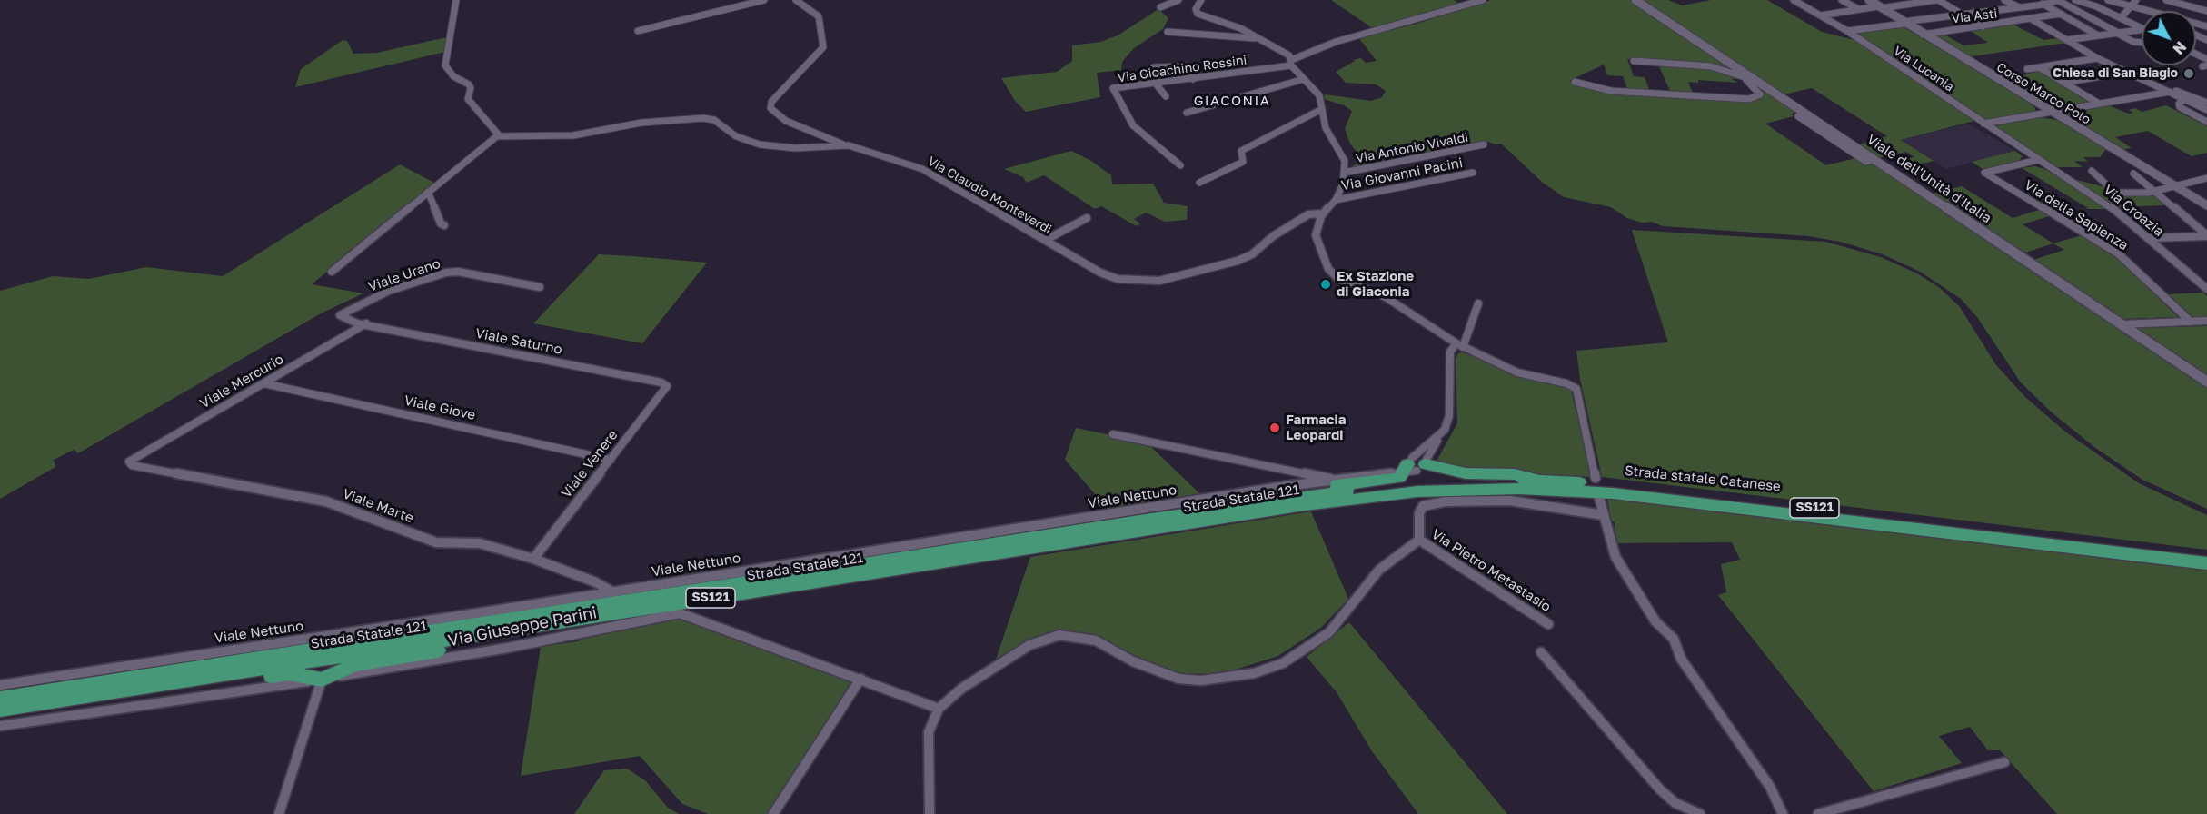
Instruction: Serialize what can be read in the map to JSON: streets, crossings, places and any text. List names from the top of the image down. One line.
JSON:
{"streets":{"main road":["Strada statale Catanese","Strada Statale 121","SS121"],"street":["Via Asti","Via Gioachino Rossini","Via Lucania","Corso Marco Polo","Via Antonio Vivaldi","Via Giovanni Pacini","Viale dell'Unità d'Italia","Via Claudio Monteverdi","Via Croazia","Via della Sapienza","Viale Urano","Viale Saturno","Viale Mercurio","Viale Giove","Viale Venere","Viale Nettuno","Viale Marte","Via Pietro Metastasio","Via Giuseppe Parini"]},"crossings":[["Via Asti","Corso Marco Polo"],["Via Lucania","Via Croazia"],["Via Lucania","Via della Sapienza"],["Via Croazia","Via della Sapienza"],["Viale Urano","Viale Saturno"],["Viale Urano","Viale Mercurio"],["Viale Saturno","Viale Mercurio"],["Viale Saturno","Viale Venere"],["Viale Mercurio","Viale Giove"],["Viale Mercurio","Viale Marte"],["Viale Giove","Viale Venere"],["Viale Venere","Viale Marte"],["Strada statale Catanese","Viale Nettuno"],["Strada statale Catanese","Strada Statale 121"],["Viale Nettuno","Strada Statale 121"],["Viale Nettuno","Viale Marte"]],"districts":["GIACONIA"],"places":["Chiesa di San Biagio","Ex Stazione di Giaconia","Farmacia Leopardi"],"north":"bottom right"}
